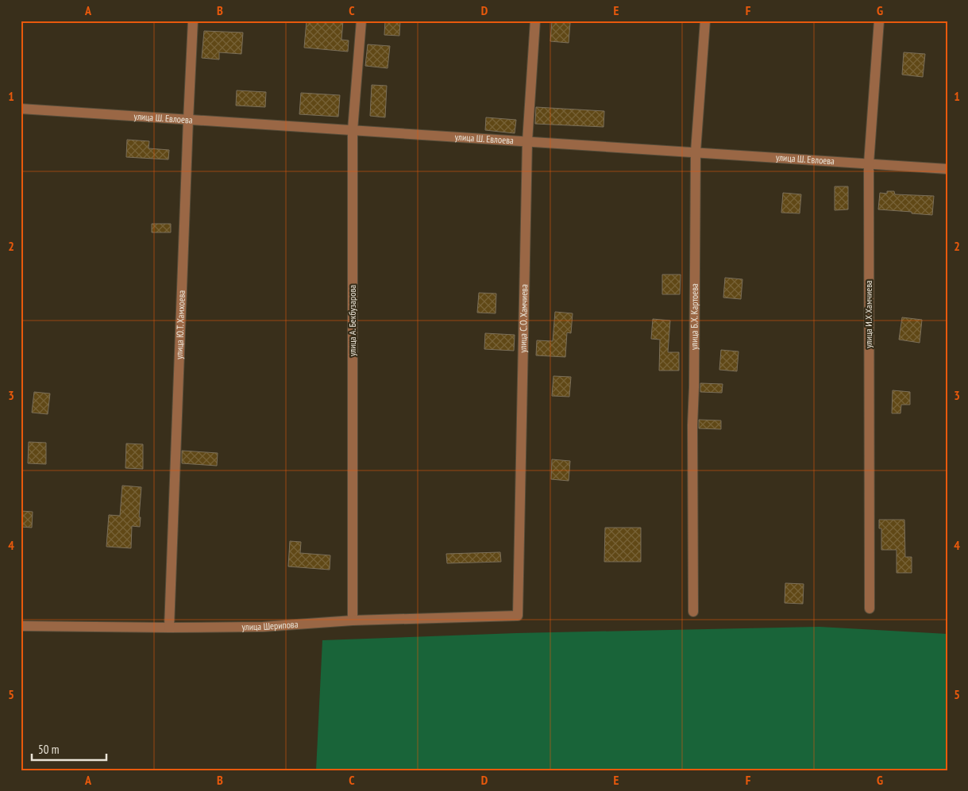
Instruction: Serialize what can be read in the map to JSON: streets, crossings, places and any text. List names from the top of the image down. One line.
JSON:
{"streets":{"street":["улица Ш. Евлоева","улица И.Х Хамчиева","улица Б.Х. Картоева","улица С.О. Хамчиева","улица А. Бекбузарова","улица Ю.Т. Хамхоева","улица Шерипова"]},"crossings":[["улица Ш. Евлоева","улица И.Х Хамчиева"],["улица Ш. Евлоева","улица Б.Х. Картоева"],["улица Ш. Евлоева","улица С.О. Хамчиева"],["улица Ш. Евлоева","улица А. Бекбузарова"],["улица Ш. Евлоева","улица Ю.Т. Хамхоева"],["улица С.О. Хамчиева","улица Шерипова"],["улица А. Бекбузарова","улица Шерипова"],["улица Ю.Т. Хамхоева","улица Шерипова"]],"scale_bar":"50 m","grid":{"columns":["A","B","C","D","E","F","G"],"rows":["1","2","3","4","5"]}}
